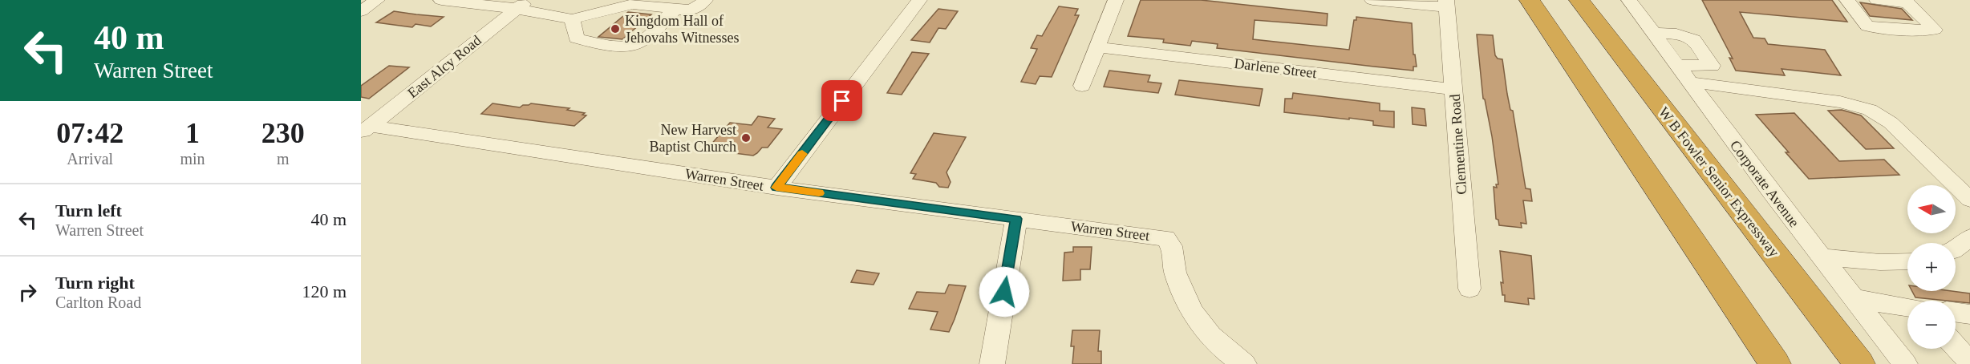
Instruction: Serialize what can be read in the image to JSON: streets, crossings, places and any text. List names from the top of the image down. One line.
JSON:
{"streets":{"highway":["W B Fowler Senior Expressway"],"street":["East Alcy Road","Darlene Street","Clementine Road","Warren Street","Corporate Avenue"]},"crossings":[["East Alcy Road","Warren Street"],["Darlene Street","Clementine Road"]],"places":["Kingdom Hall of Jehovahs Witnesses","New Harvest Baptist Church"],"north":"left","page":{"turn":["40 m","Warren Street"],"eta":["07:42","Arrival","1","min","230","m"],"list":[{"name":"Turn left","note":"Warren Street","value":"40 m"},{"name":"Turn right","note":"Carlton Road","value":"120 m"}],"map_buttons":["+","−"]}}
